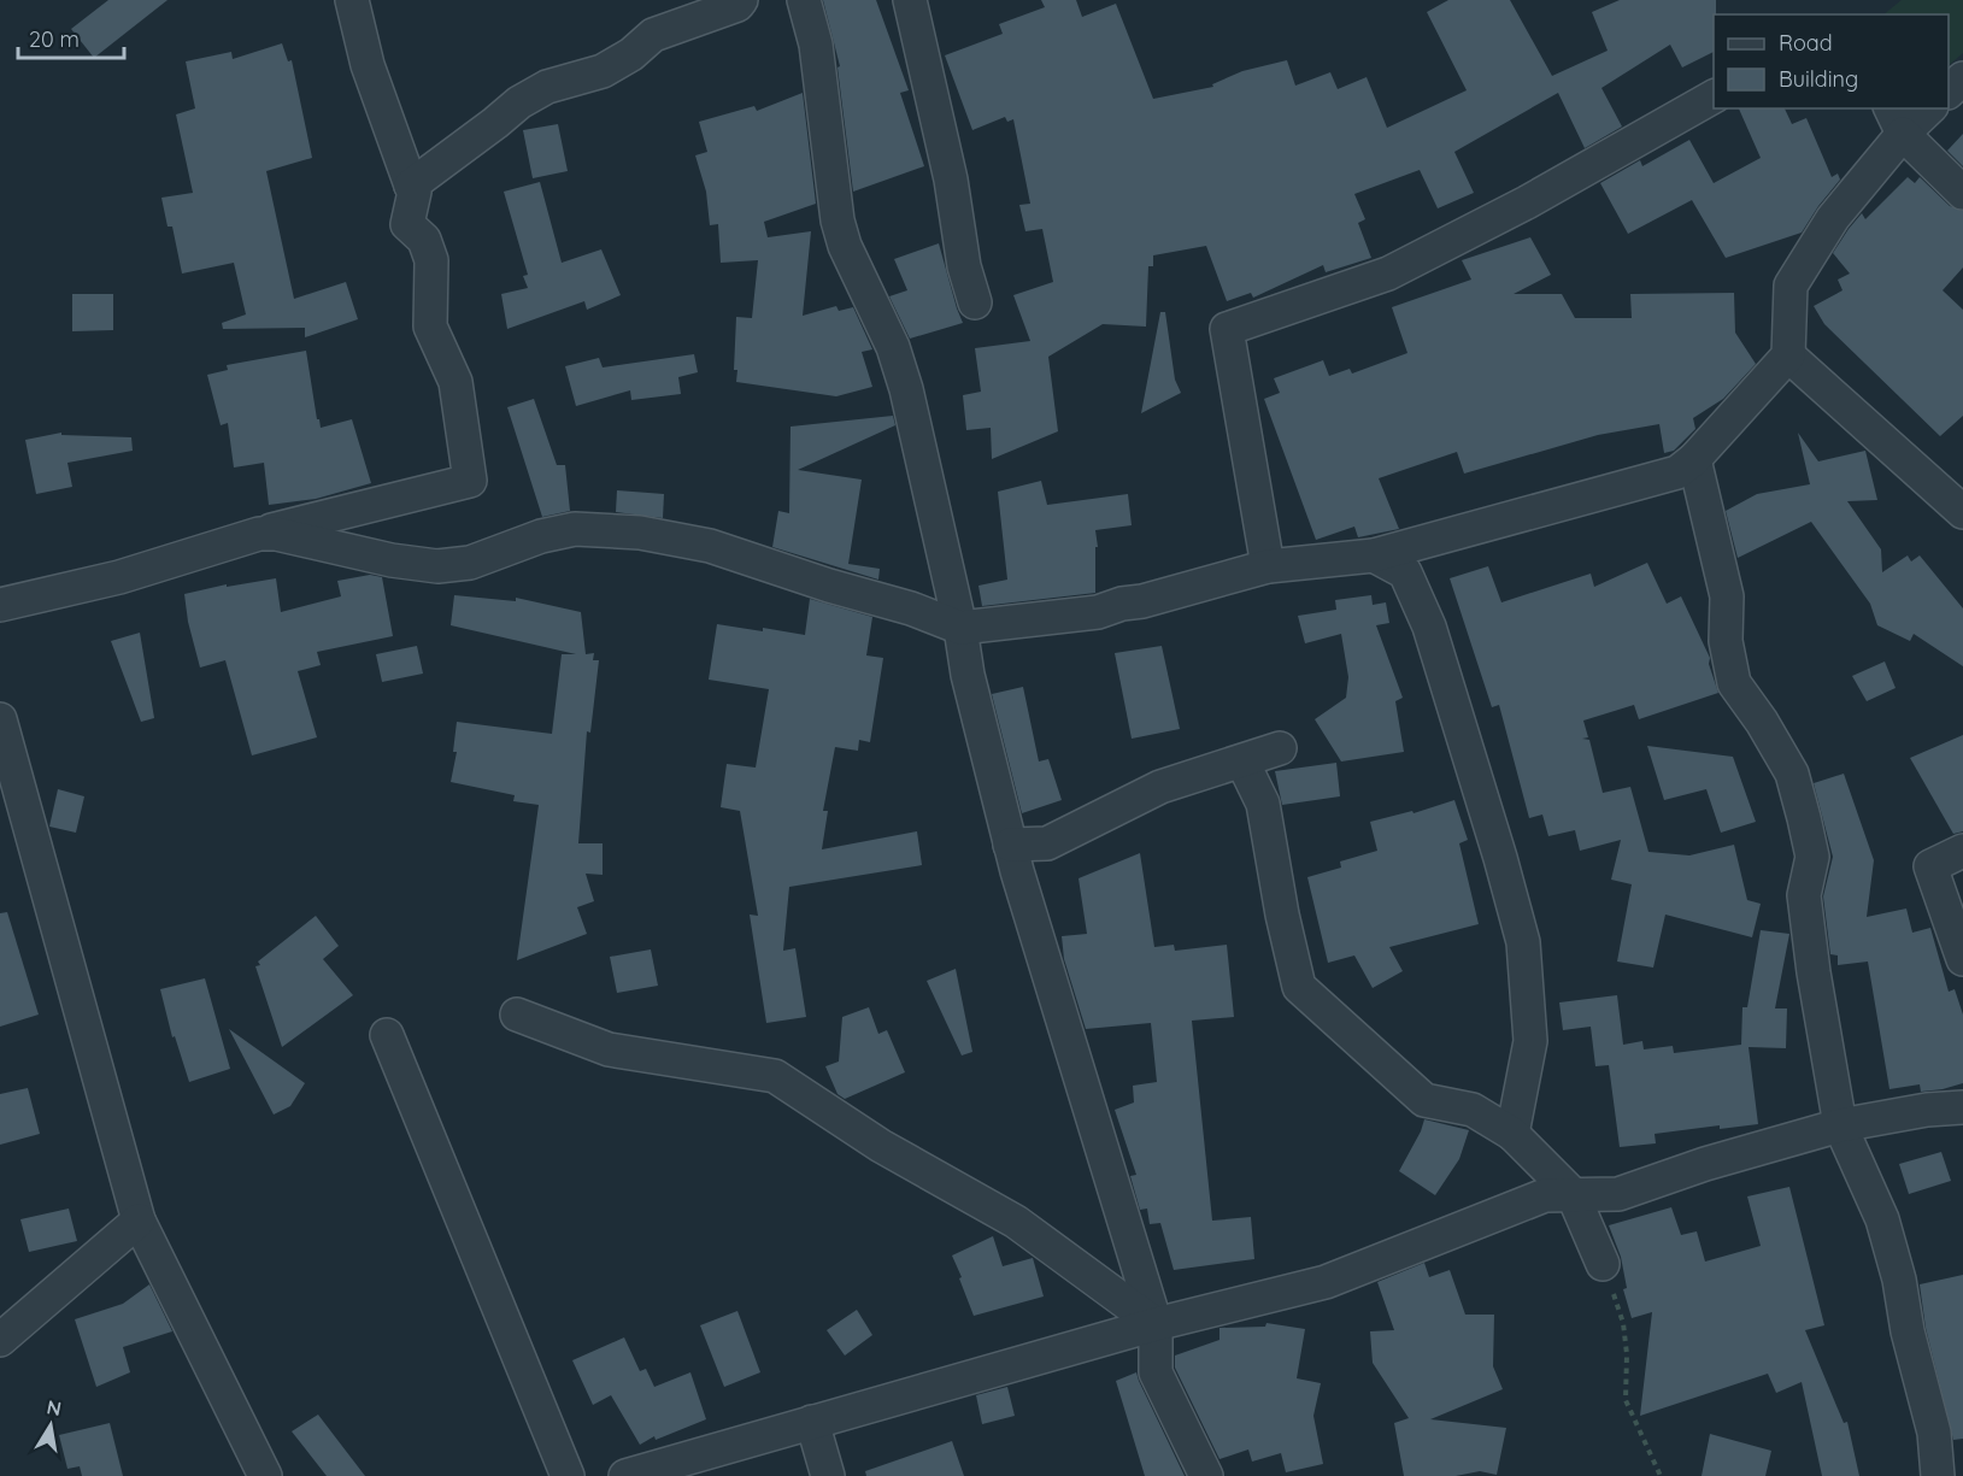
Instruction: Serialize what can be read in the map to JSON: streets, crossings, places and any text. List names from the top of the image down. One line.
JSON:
{"legend":["Road","Building"],"scale_bar":"20 m","north":"top"}
